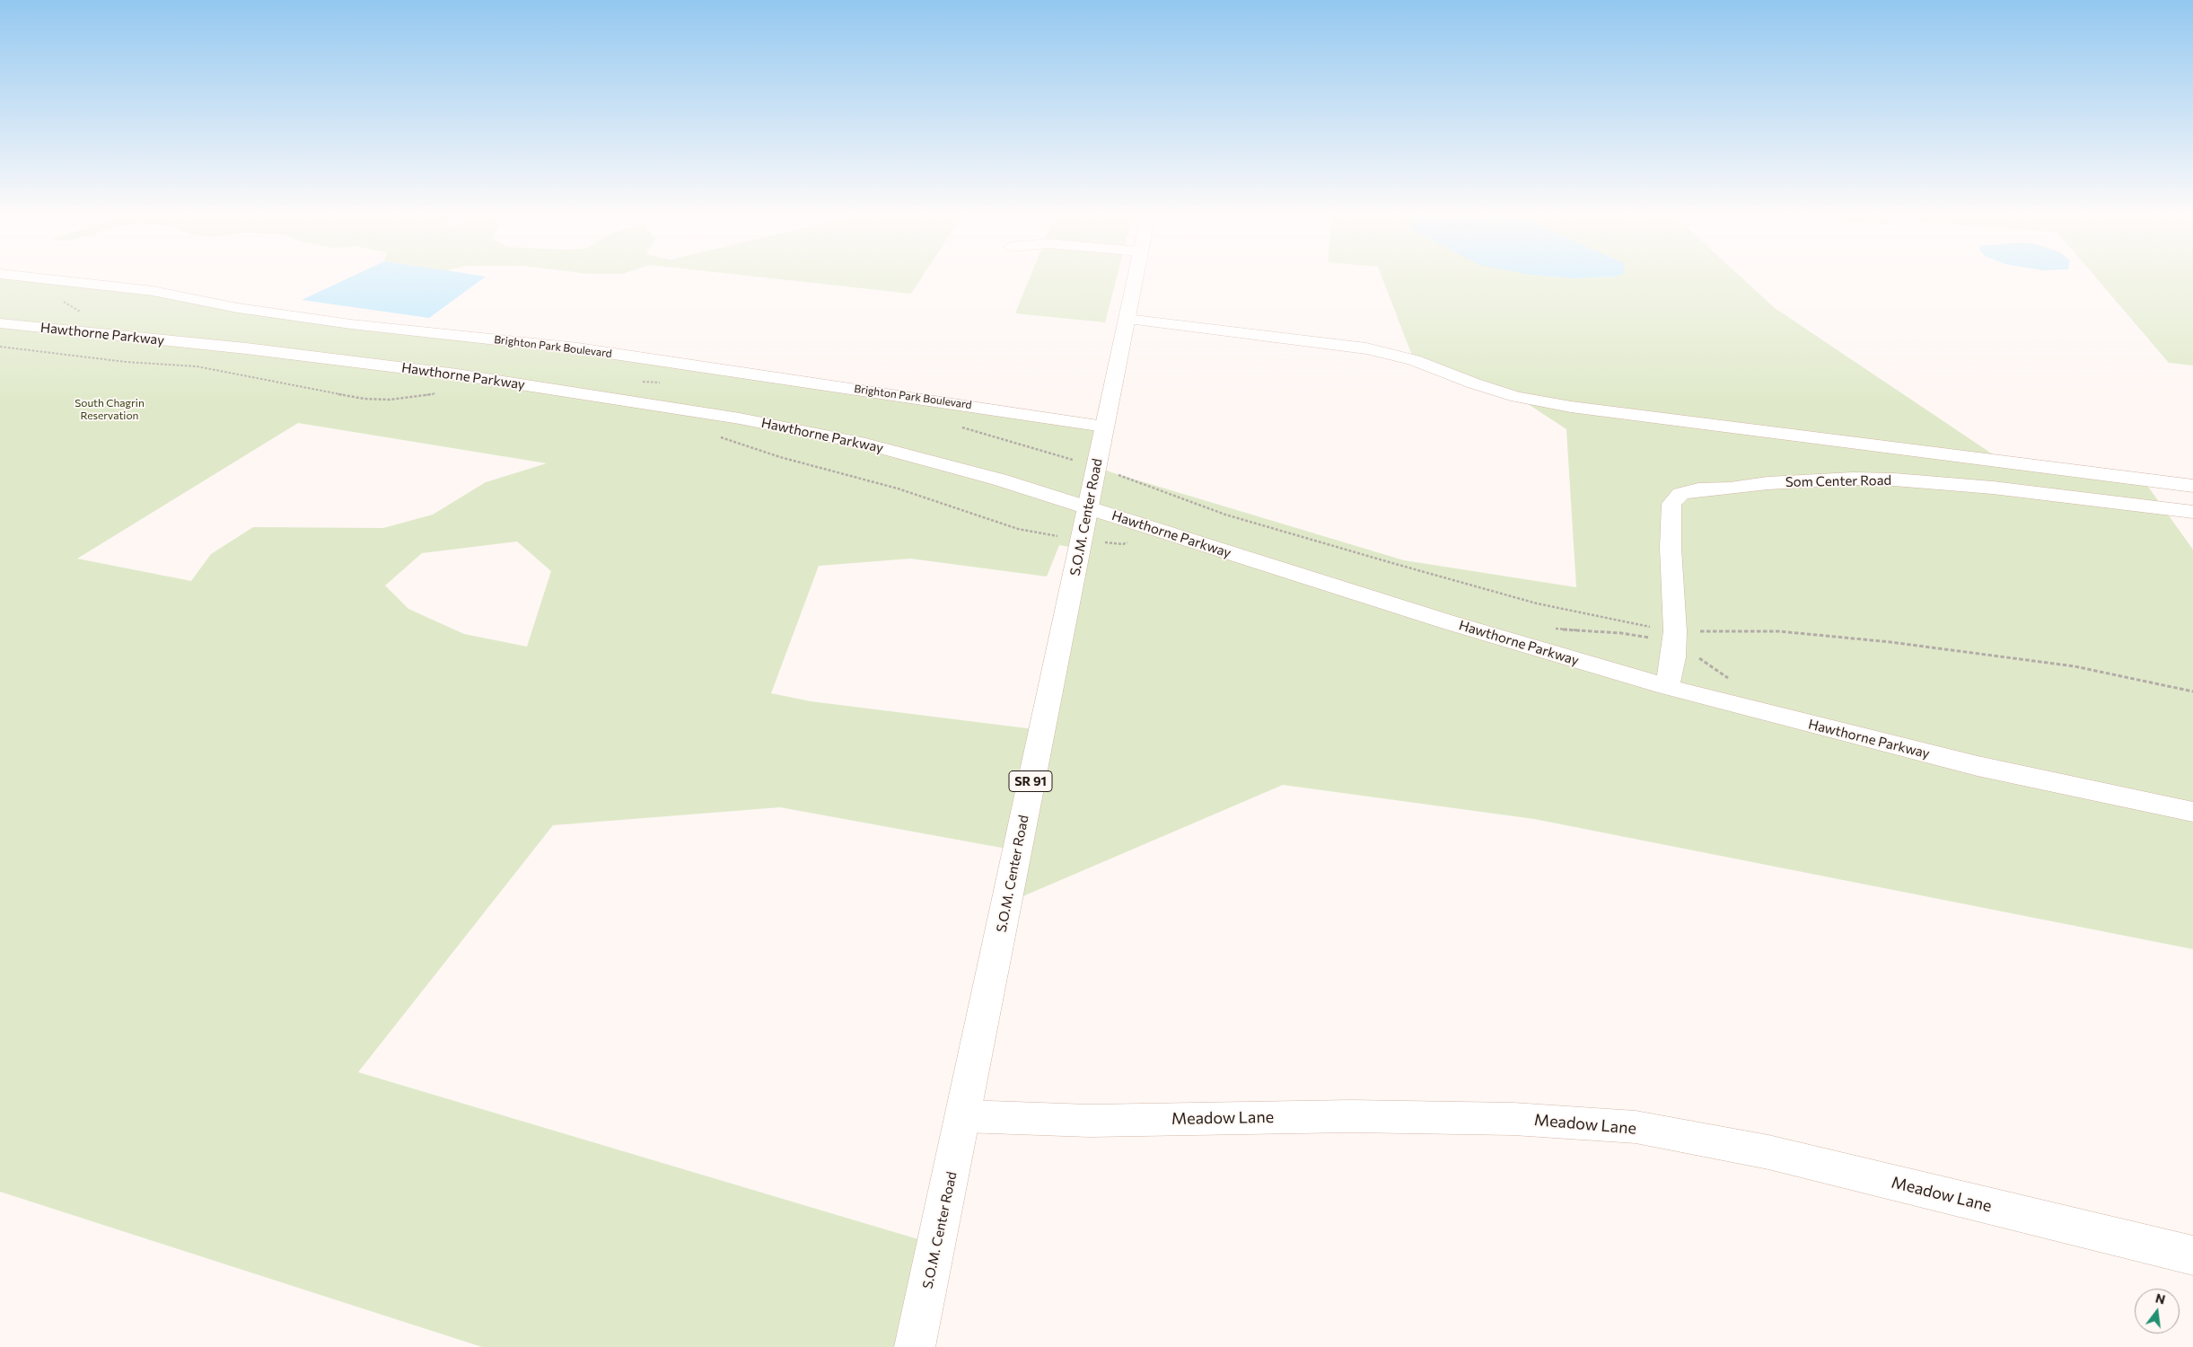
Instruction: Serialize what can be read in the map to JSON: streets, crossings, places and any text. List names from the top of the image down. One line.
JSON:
{"streets":{"street":["Hawthorne Parkway","Brighton Park Boulevard","Som Center Road","S.O.M. Center Road","SR 91","Meadow Lane"]},"crossings":[["Hawthorne Parkway","Som Center Road"],["Hawthorne Parkway","S.O.M. Center Road"],["Brighton Park Boulevard","S.O.M. Center Road"],["S.O.M. Center Road","Meadow Lane"]],"parks":["South Chagrin Reservation"],"north":"top"}
